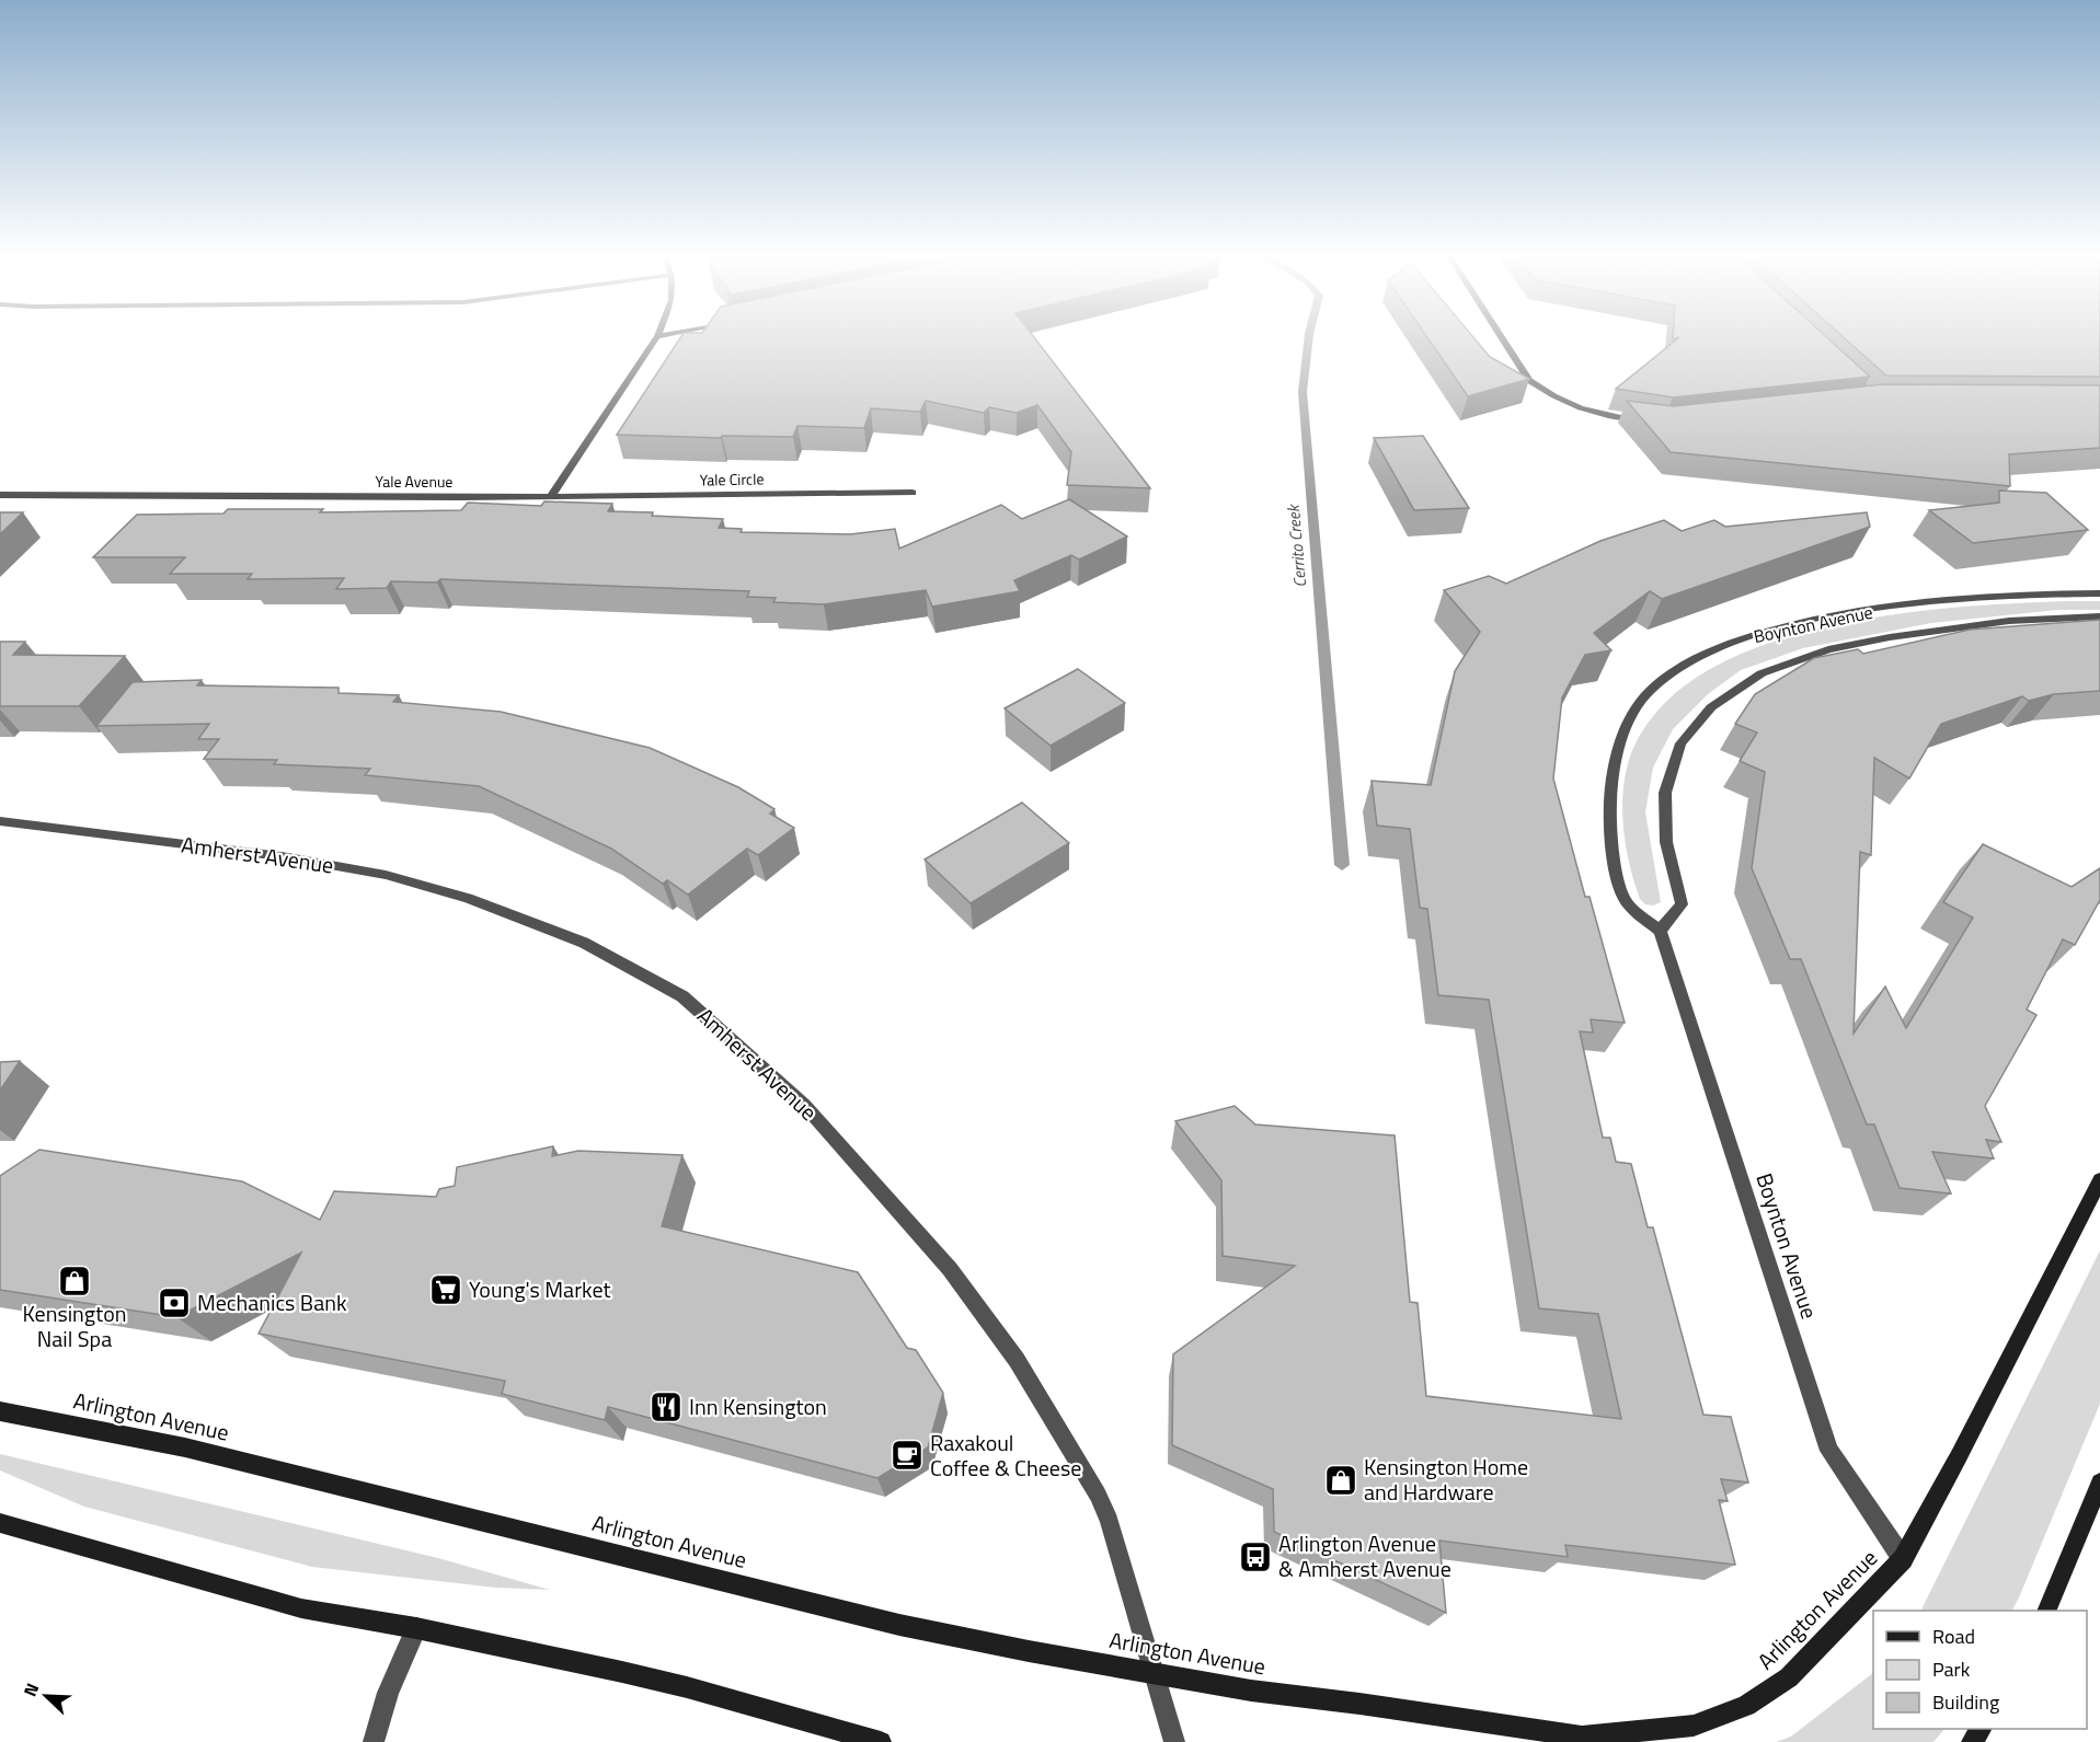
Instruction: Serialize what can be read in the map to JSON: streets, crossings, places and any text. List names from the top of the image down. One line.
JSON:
{"streets":{"main road":["Arlington Avenue"],"street":["Yale Circle","Yale Avenue","Boynton Avenue","Amherst Avenue"]},"crossings":[["Yale Circle","Yale Avenue"],["Boynton Avenue","Arlington Avenue"],["Amherst Avenue","Arlington Avenue"]],"water":["Cerrito Creek"],"places":{"shop":["Kensington Nail Spa","Kensington Home and Hardware"],"supermarket":["Young's Market"],"bank":["Mechanics Bank"],"restaurant":["Inn Kensington"],"cafe":["Raxakoul Coffee & Cheese"],"bus stop":["Arlington Avenue & Amherst Avenue"]},"legend":["Road","Park","Building"],"north":"top left"}
